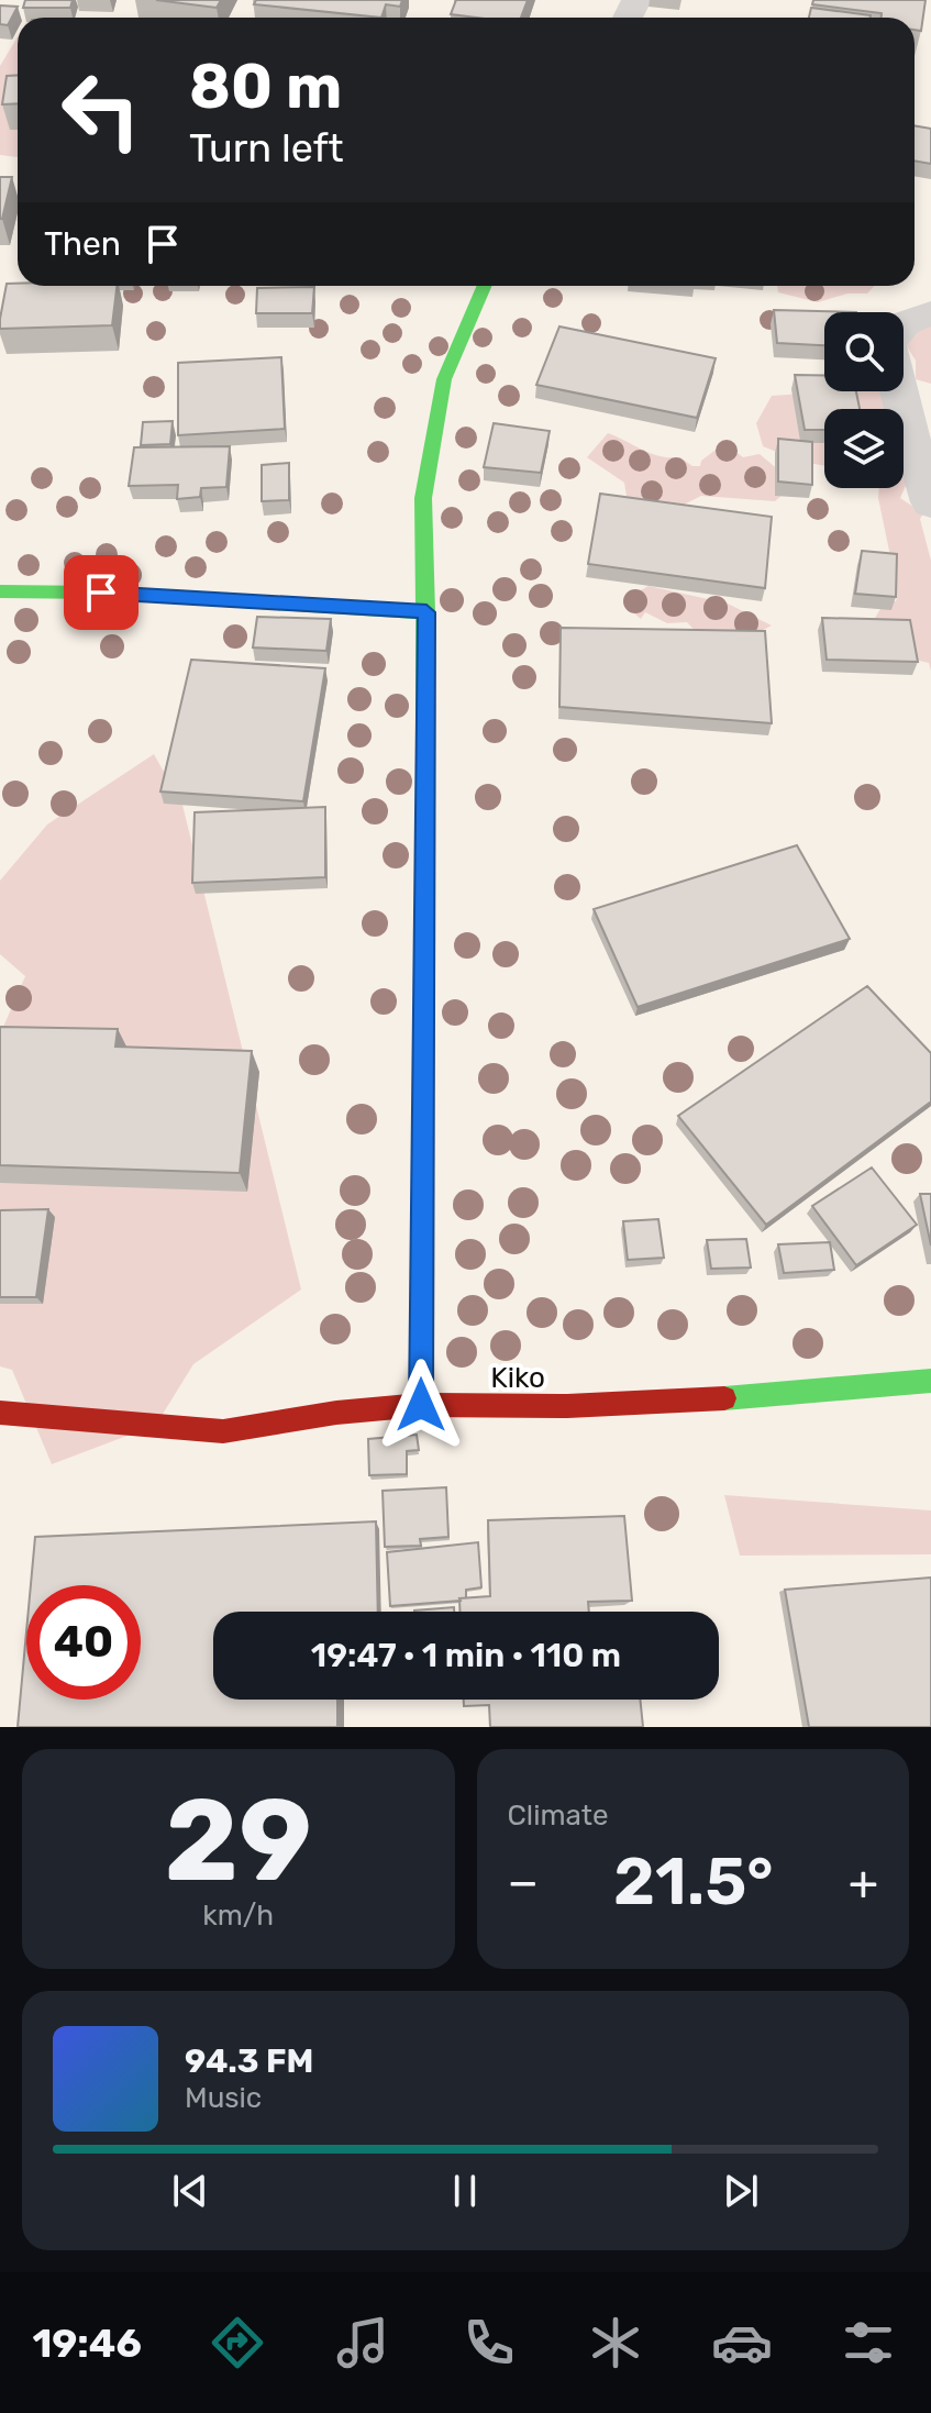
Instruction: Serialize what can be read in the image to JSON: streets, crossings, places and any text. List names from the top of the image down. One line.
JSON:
{"streets":{"street":["Kiko"]},"page":{"turn":["80 m","Turn left"],"then":"Then","limit":"40","trip":"19:47 · 1 min · 110 m","tile":[["29","km/h"],"Climate"],"heat":["−","21.5°","+"],"song":["94.3 FM","Music"],"tabs":"19:46"}}
